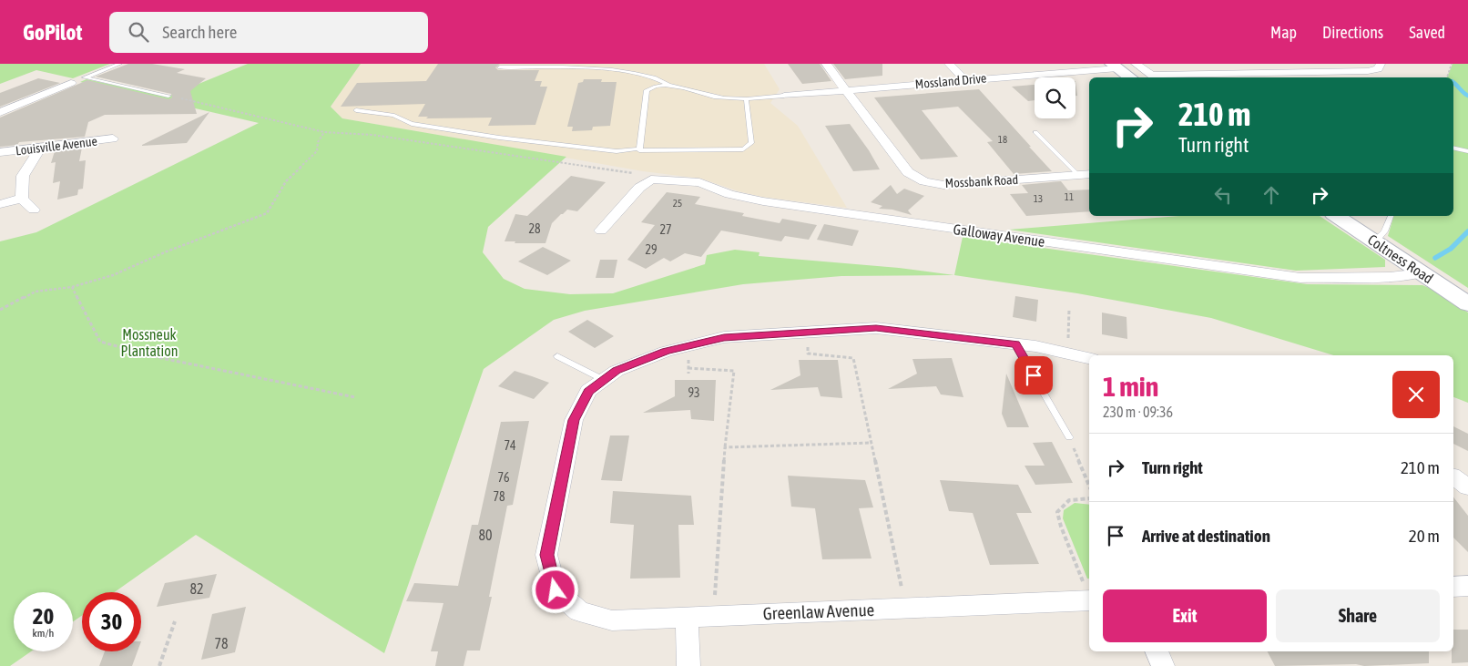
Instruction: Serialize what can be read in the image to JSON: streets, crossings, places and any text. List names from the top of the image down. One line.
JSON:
{"streets":{"street":["Mossland Drive","Louisville Avenue","Mossbank Road","Galloway Avenue","Coltness Road","Greenlaw Avenue"]},"crossings":[["Mossland Drive","Mossbank Road"],["Galloway Avenue","Coltness Road"]],"parks":["Mossneuk Plantation"],"house_numbers":["18","11","13","25","28","27","29","93","74","76","78","80","82","78"],"page":{"header":"GoPilot","search":"Search here","nav":["Map","Directions","Saved"],"turn":["210 m","Turn right"],"heading":["1 min","230 m · 09:36"],"list":[{"name":"Turn right","value":"210 m"},{"name":"Arrive at destination","value":"20 m"}],"buttons":["Exit","Share"],"speed":"20 km/h","limit":"30"}}
